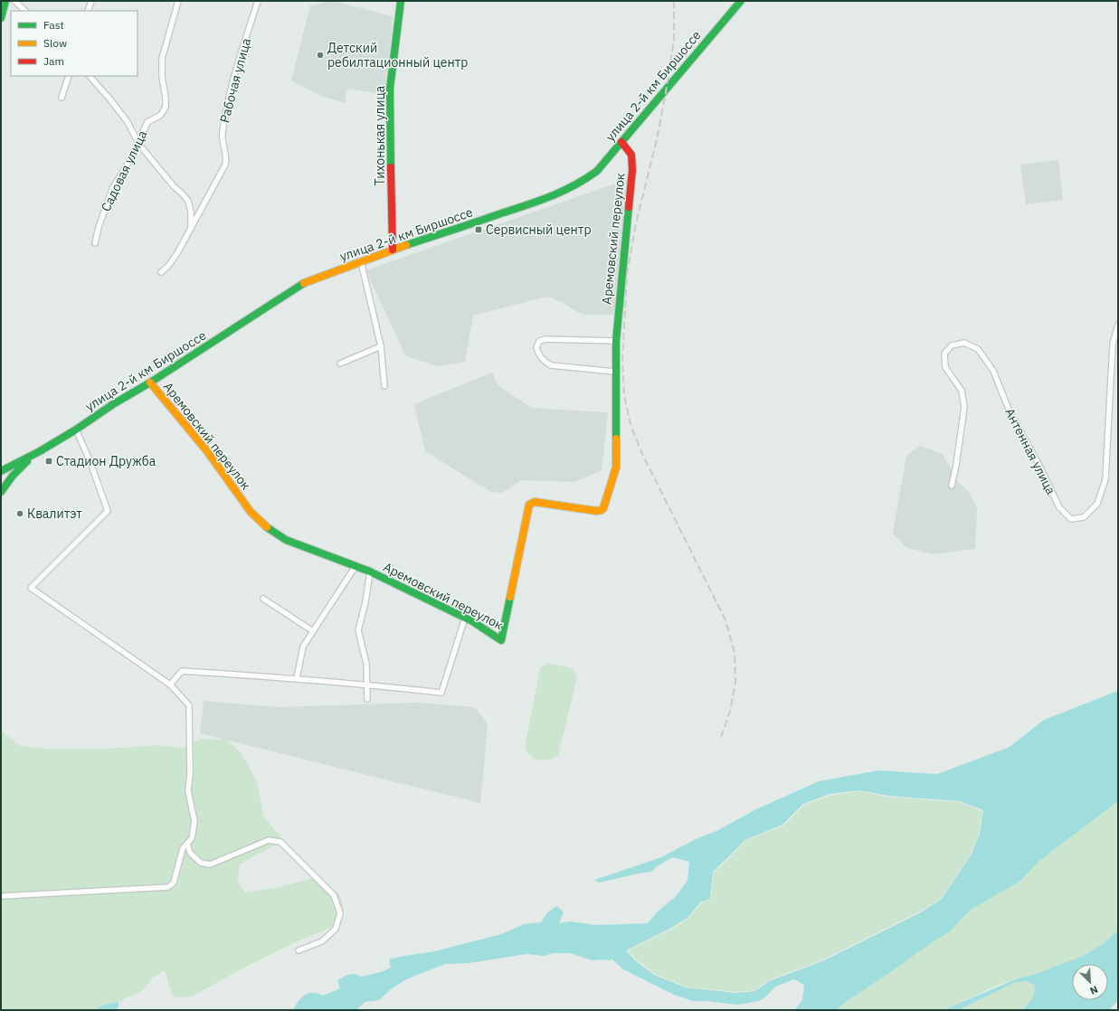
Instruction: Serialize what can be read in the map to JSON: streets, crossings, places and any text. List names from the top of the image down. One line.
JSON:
{"streets":{"street":["Рабочая улица","улица 2-й км Биршоссе","Тихонькая улица","Садовая улица","Аремовский переулок","Антенная улица"]},"crossings":[["улица 2-й км Биршоссе","Тихонькая улица"],["улица 2-й км Биршоссе","Аремовский переулок"]],"places":{"other":["Детский ребилтационный центр","Квалитэт"],"transit":["Сервисный центр","Стадион Дружба"]},"legend":["Fast","Slow","Jam"],"north":"bottom right"}
